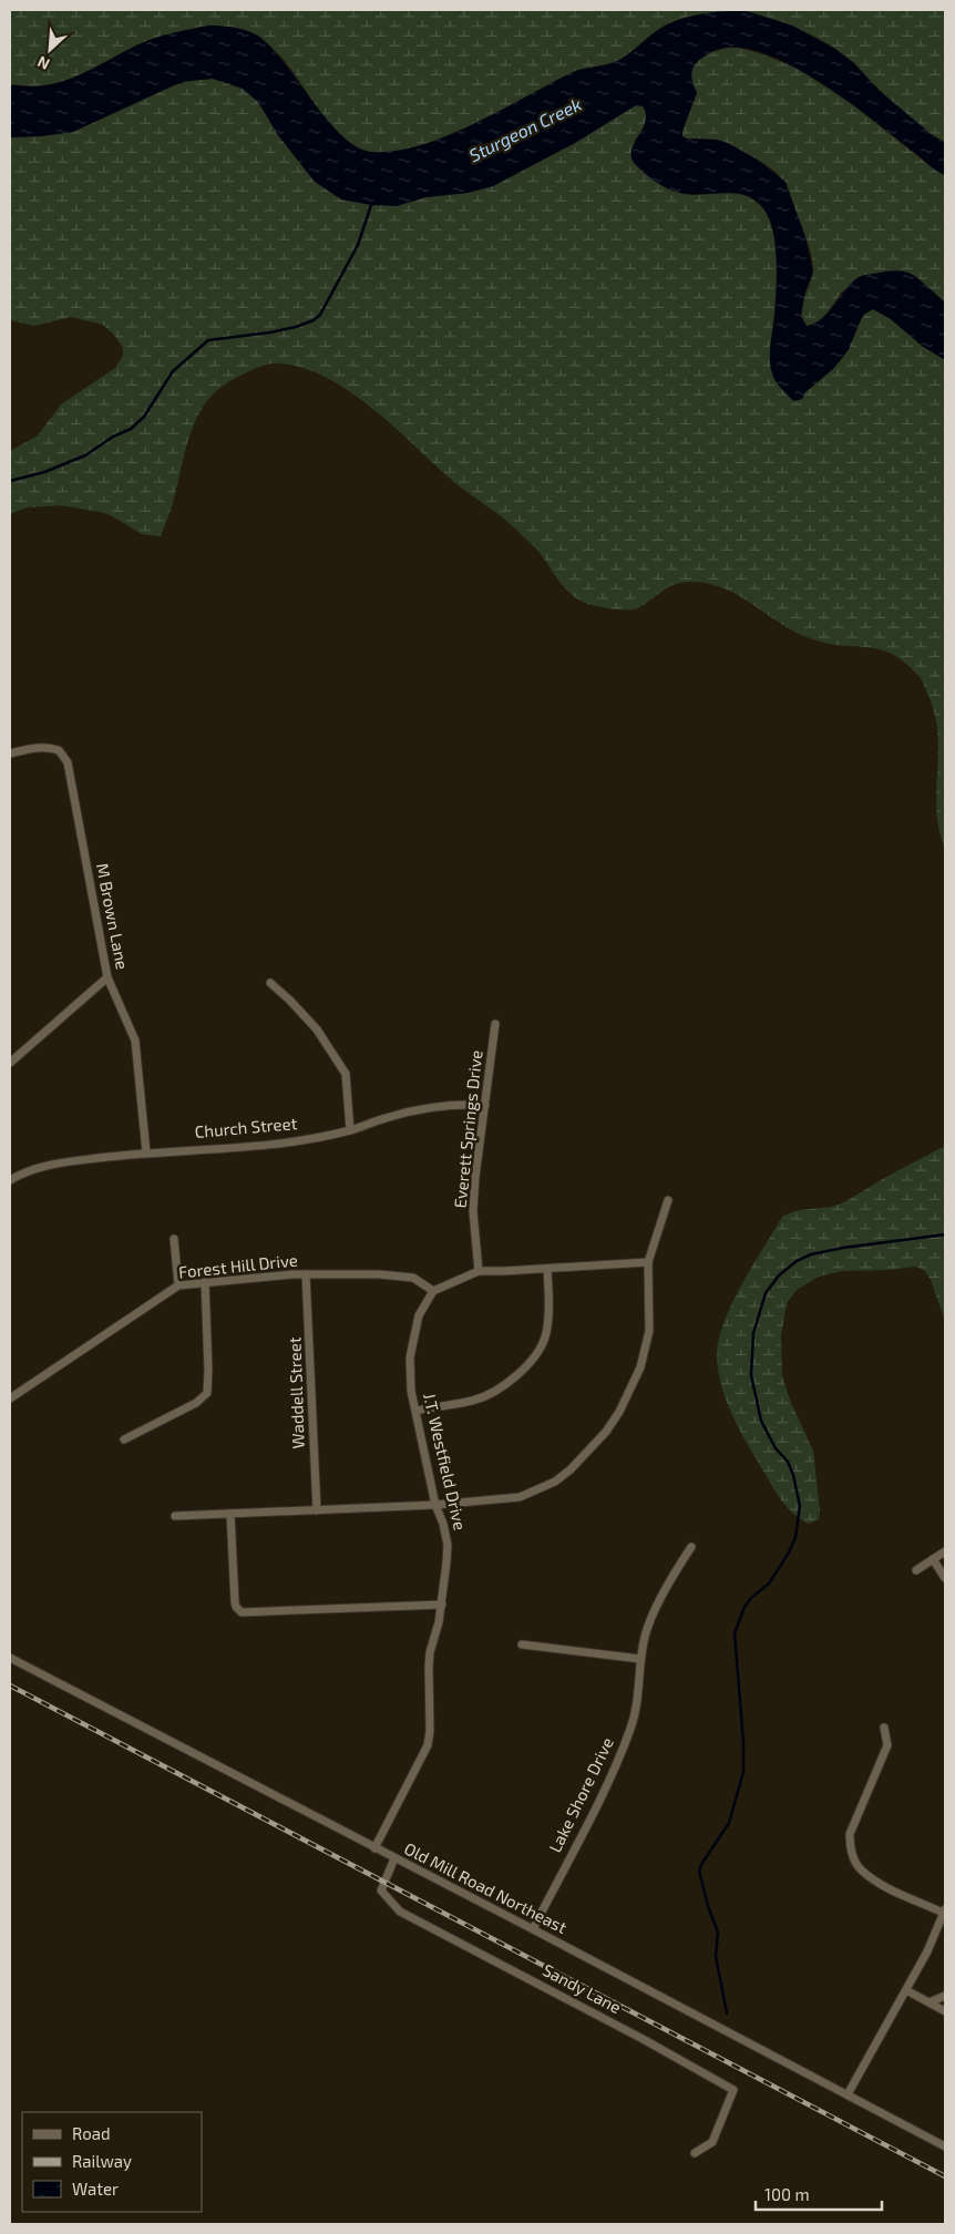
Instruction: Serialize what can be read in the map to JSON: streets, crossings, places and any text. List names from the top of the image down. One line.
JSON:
{"streets":{"street":["M Brown Lane","Church Street","Everett Springs Drive","Forest Hill Drive","Waddell Street","J.T. Westfield Drive","Lake Shore Drive","Old Mill Road Northeast","Sandy Lane"]},"crossings":[["M Brown Lane","Church Street"],["Church Street","Everett Springs Drive"],["Forest Hill Drive","Waddell Street"],["Forest Hill Drive","J.T. Westfield Drive"],["J.T. Westfield Drive","Old Mill Road Northeast"],["Lake Shore Drive","Old Mill Road Northeast"],["Old Mill Road Northeast","Sandy Lane"]],"water":["Sturgeon Creek"],"legend":["Road","Railway","Water"],"scale_bar":"100 m","north":"bottom left"}
